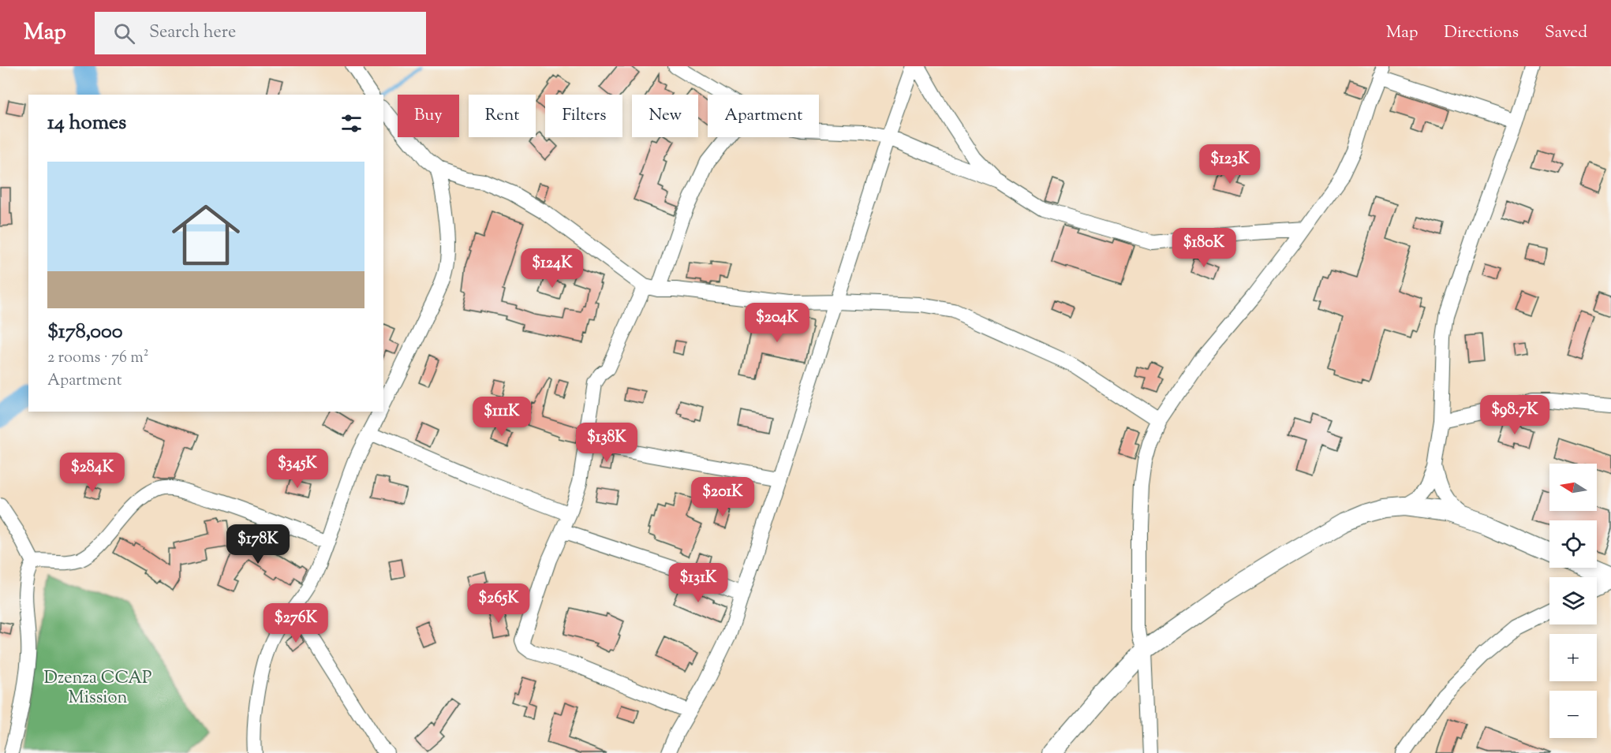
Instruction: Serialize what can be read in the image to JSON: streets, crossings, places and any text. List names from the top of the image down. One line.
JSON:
{"parks":["Dzenza CCAP Mission"],"north":"left","page":{"header":"Map","search":"Search here","nav":["Map","Directions","Saved"],"chip":["Buy","Rent","Filters","New","Apartment"],"heading":"14 homes","price":["$123K","$180K","$124K","$204K","$98.7K","$111K","$138K","$345K","$284K","$201K","$178K","$131K","$265K","$276K"],"list":[{"name":"$178,000","note":"2 rooms · 76 m² · Apartment"}],"map_buttons":["+","−"]}}
